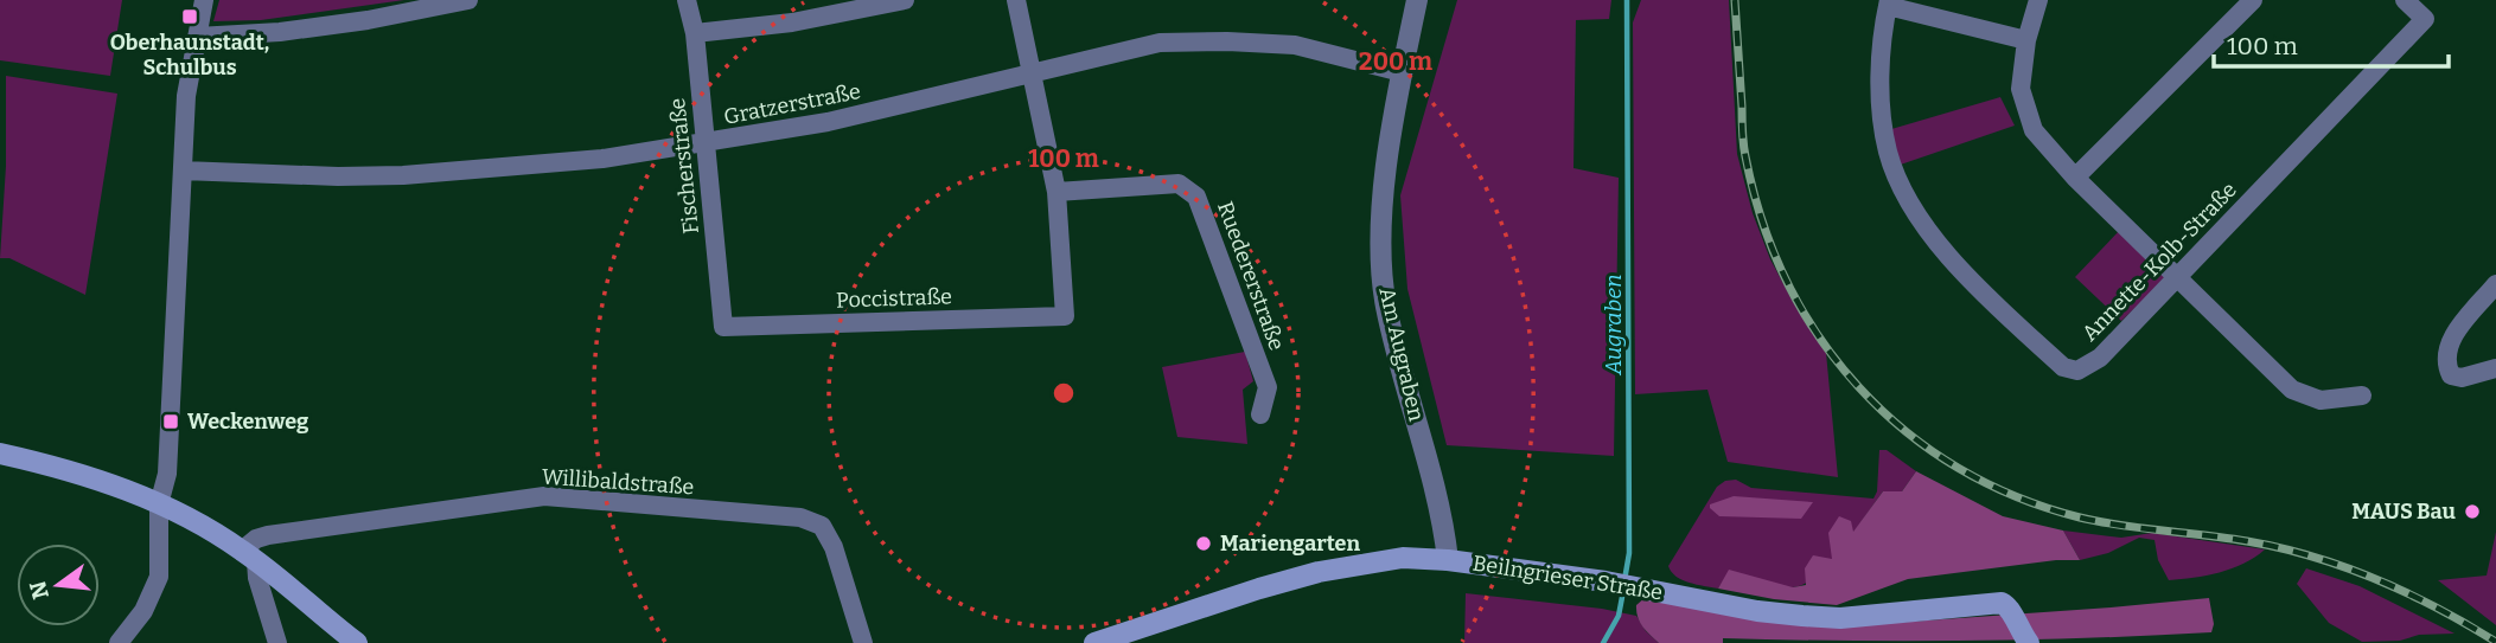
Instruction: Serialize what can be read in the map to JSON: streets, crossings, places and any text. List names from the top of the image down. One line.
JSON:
{"streets":{"main road":["Beilngrieser Straße"],"street":["Gratzerstraße","Fischerstraße","Annette-Kolb-Straße","Ruedererstraße","Poccistraße","Am Augraben","Willibaldstraße"]},"crossings":[["Gratzerstraße","Fischerstraße"],["Gratzerstraße","Am Augraben"],["Fischerstraße","Poccistraße"],["Ruedererstraße","Poccistraße"],["Am Augraben","Beilngrieser Straße"]],"water":["Augraben"],"places":{"transit":["Oberhaunstadt, Schulbus","Weckenweg"],"other":["MAUS Bau","Mariengarten"]},"scale_bar":"100 m","north":"left","rings":["200 m","100 m"]}
